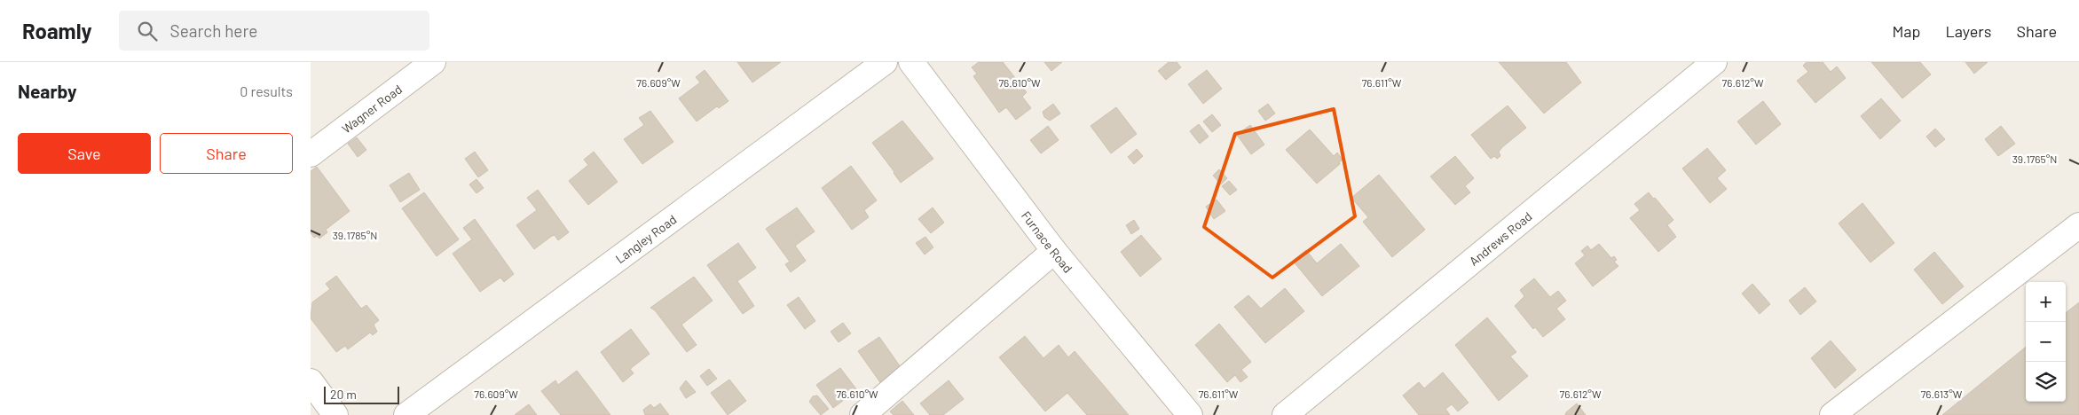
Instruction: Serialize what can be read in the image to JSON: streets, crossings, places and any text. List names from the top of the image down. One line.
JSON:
{"streets":{"street":["Wagner Road","Langley Road","Andrews Road","Furnace Road"]},"scale_bar":"20 m","page":{"header":"Roamly","search":"Search here","nav":["Map","Layers","Share"],"heading":["Nearby","0 results"],"buttons":["Save","Share"],"map_buttons":["+","−"],"scale":"20 m"},"coordinates":["76.609°W","76.610°W","76.611°W","76.612°W","39.1765°N","39.1785°N","76.613°W"]}
